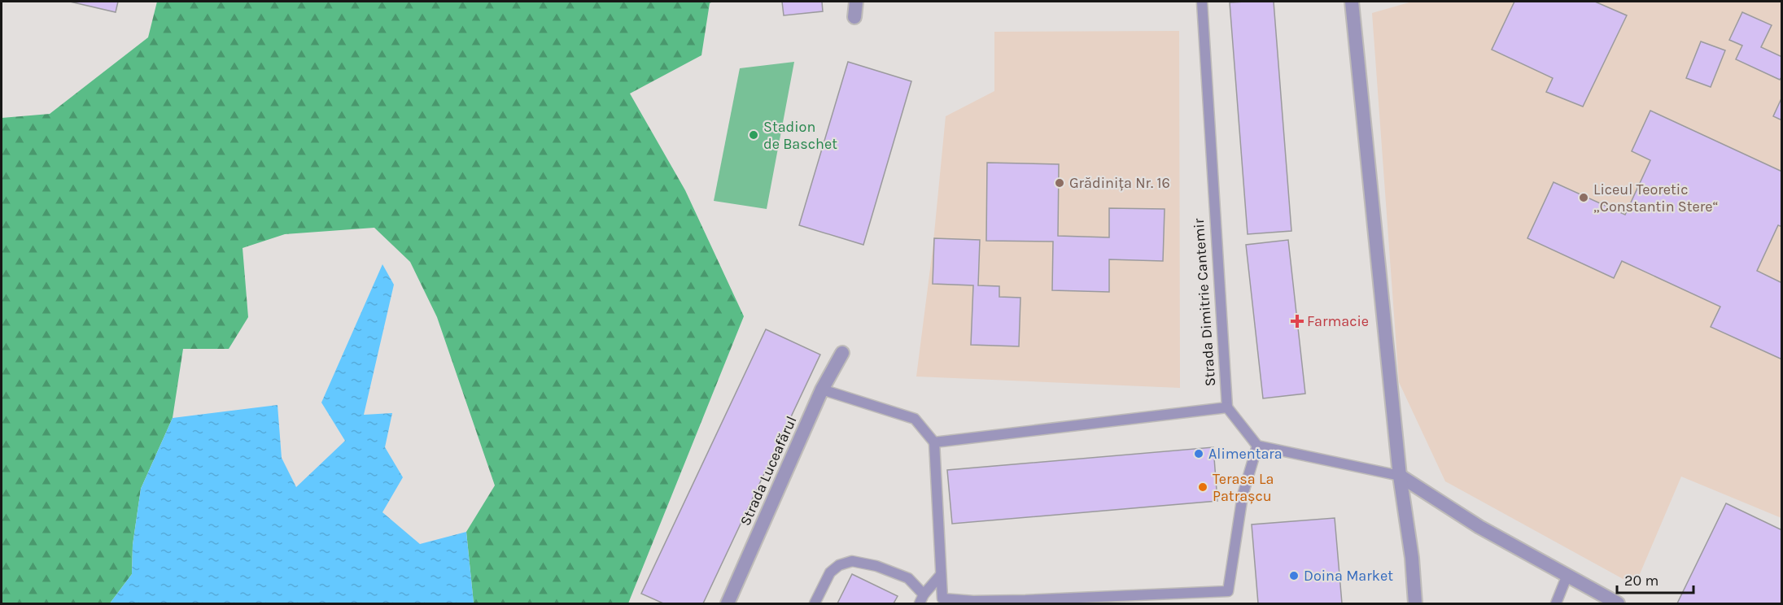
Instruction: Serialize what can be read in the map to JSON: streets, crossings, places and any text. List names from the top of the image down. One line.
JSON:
{"streets":{"street":["Strada Luceafărul"],"lane":["Strada Dimitrie Cantemir"]},"places":{"other":["Stadion de Baschet","Grădinița Nr. 16","Liceul Teoretic „Constantin Stere“","Alimentara","Terasa La Patrașcu","Doina Market"],"health":["Farmacie"]},"scale_bar":"20 m"}
